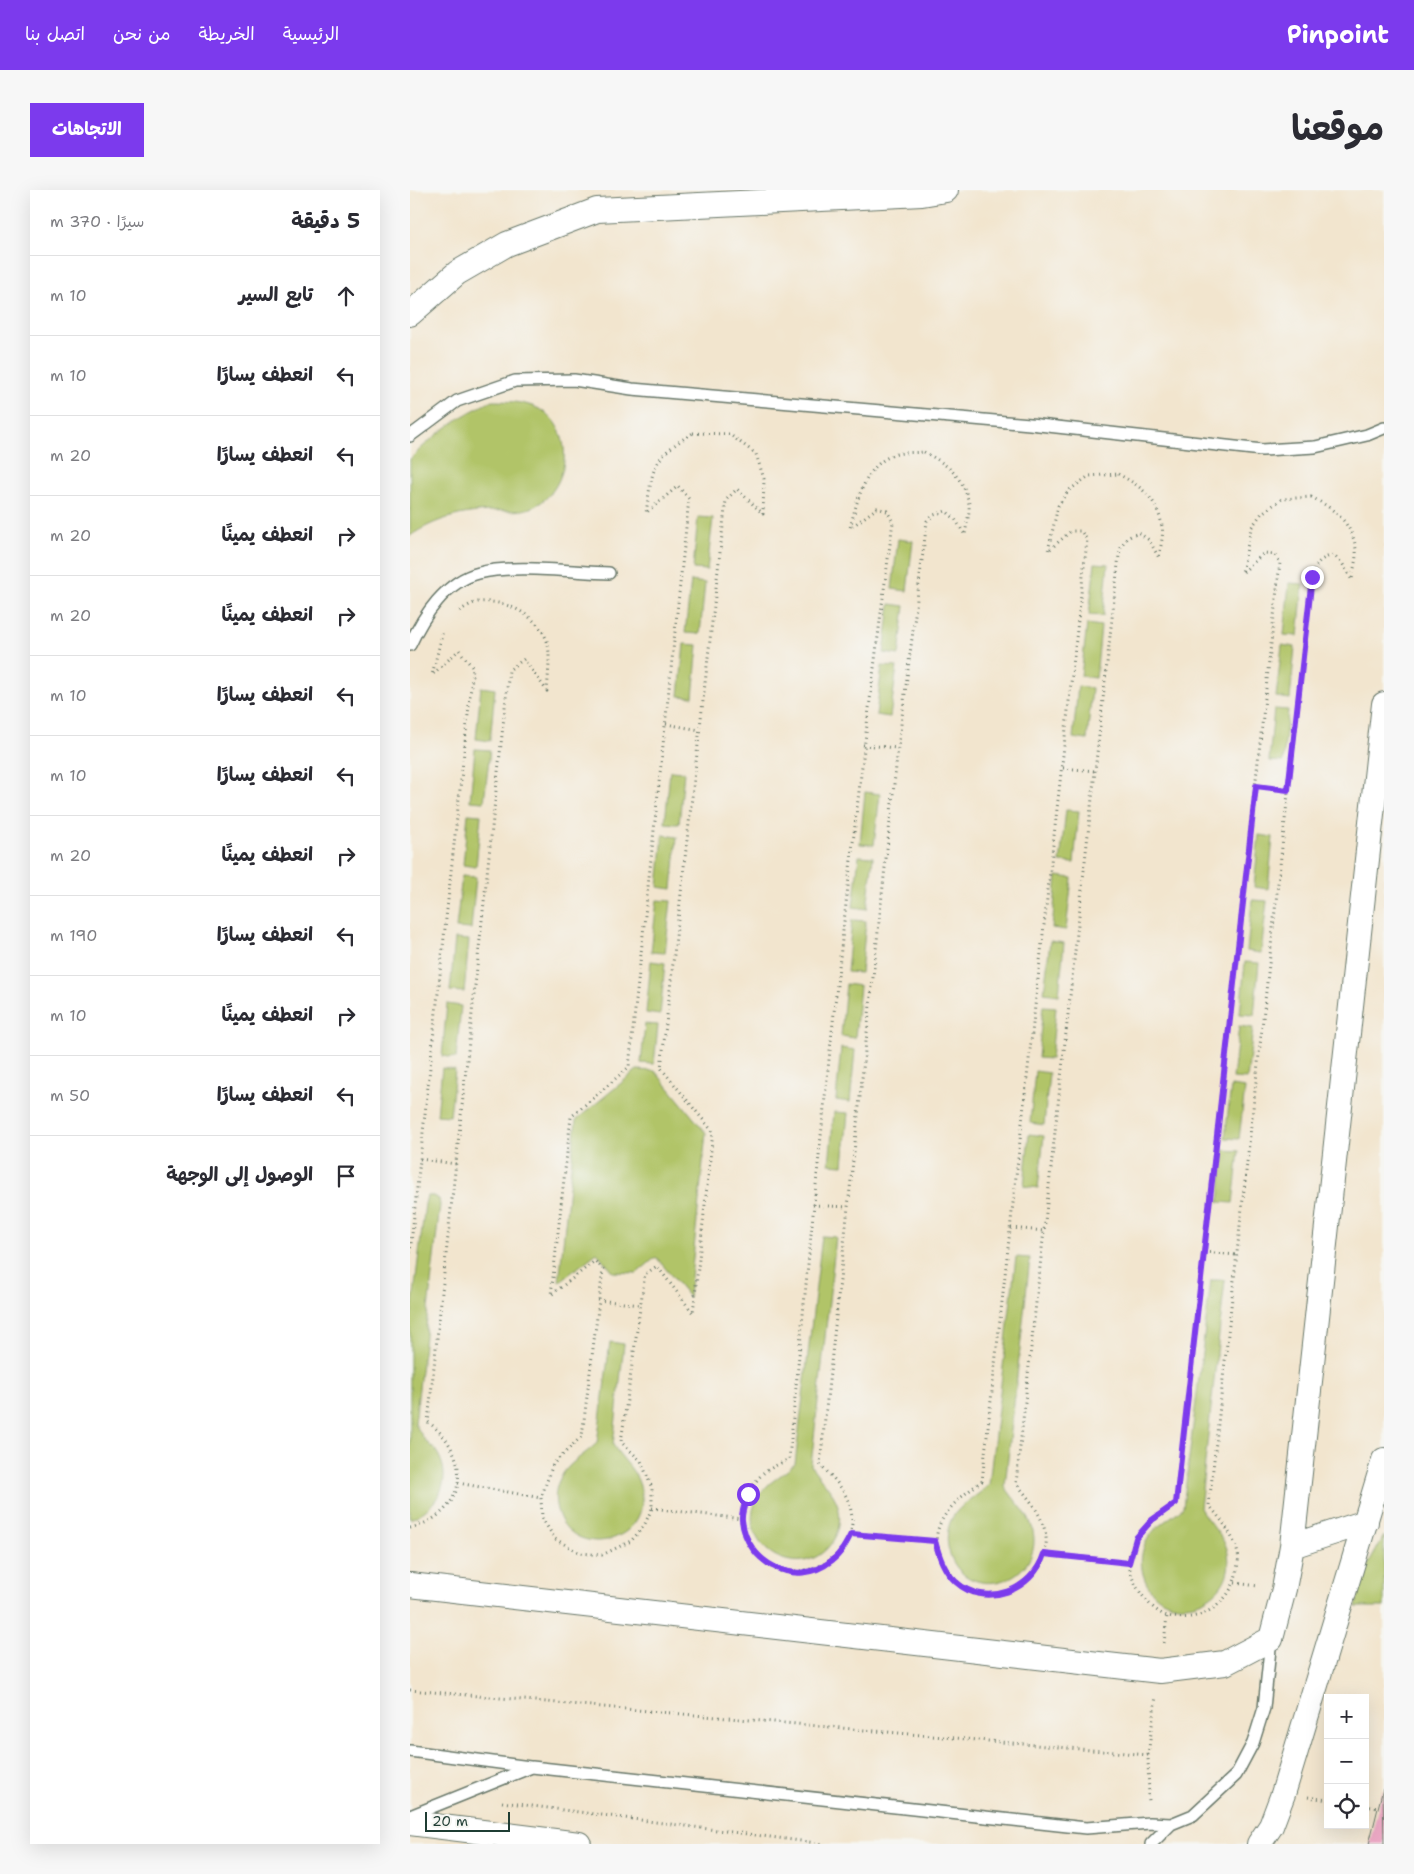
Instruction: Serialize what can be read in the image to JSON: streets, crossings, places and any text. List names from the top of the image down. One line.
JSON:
{"scale_bar":"20 m","page":{"header":"Pinpoint","nav":["الرئيسية","الخريطة","من نحن","اتصل بنا"],"title":"موقعنا","buttons":"الاتجاهات","heading":["5 دقيقة","سيرًا · 370 m"],"list":[["تابع السير","10 m"],["انعطف يسارًا","10 m"],["انعطف يسارًا","20 m"],["انعطف يمينًا","20 m"],["انعطف يمينًا","20 m"],["انعطف يسارًا","10 m"],["انعطف يسارًا","10 m"],["انعطف يمينًا","20 m"],["انعطف يسارًا","190 m"],["انعطف يمينًا","10 m"],["انعطف يسارًا","50 m"],"الوصول إلى الوجهة"],"map_buttons":["+","−"],"scale":"20 m"}}
